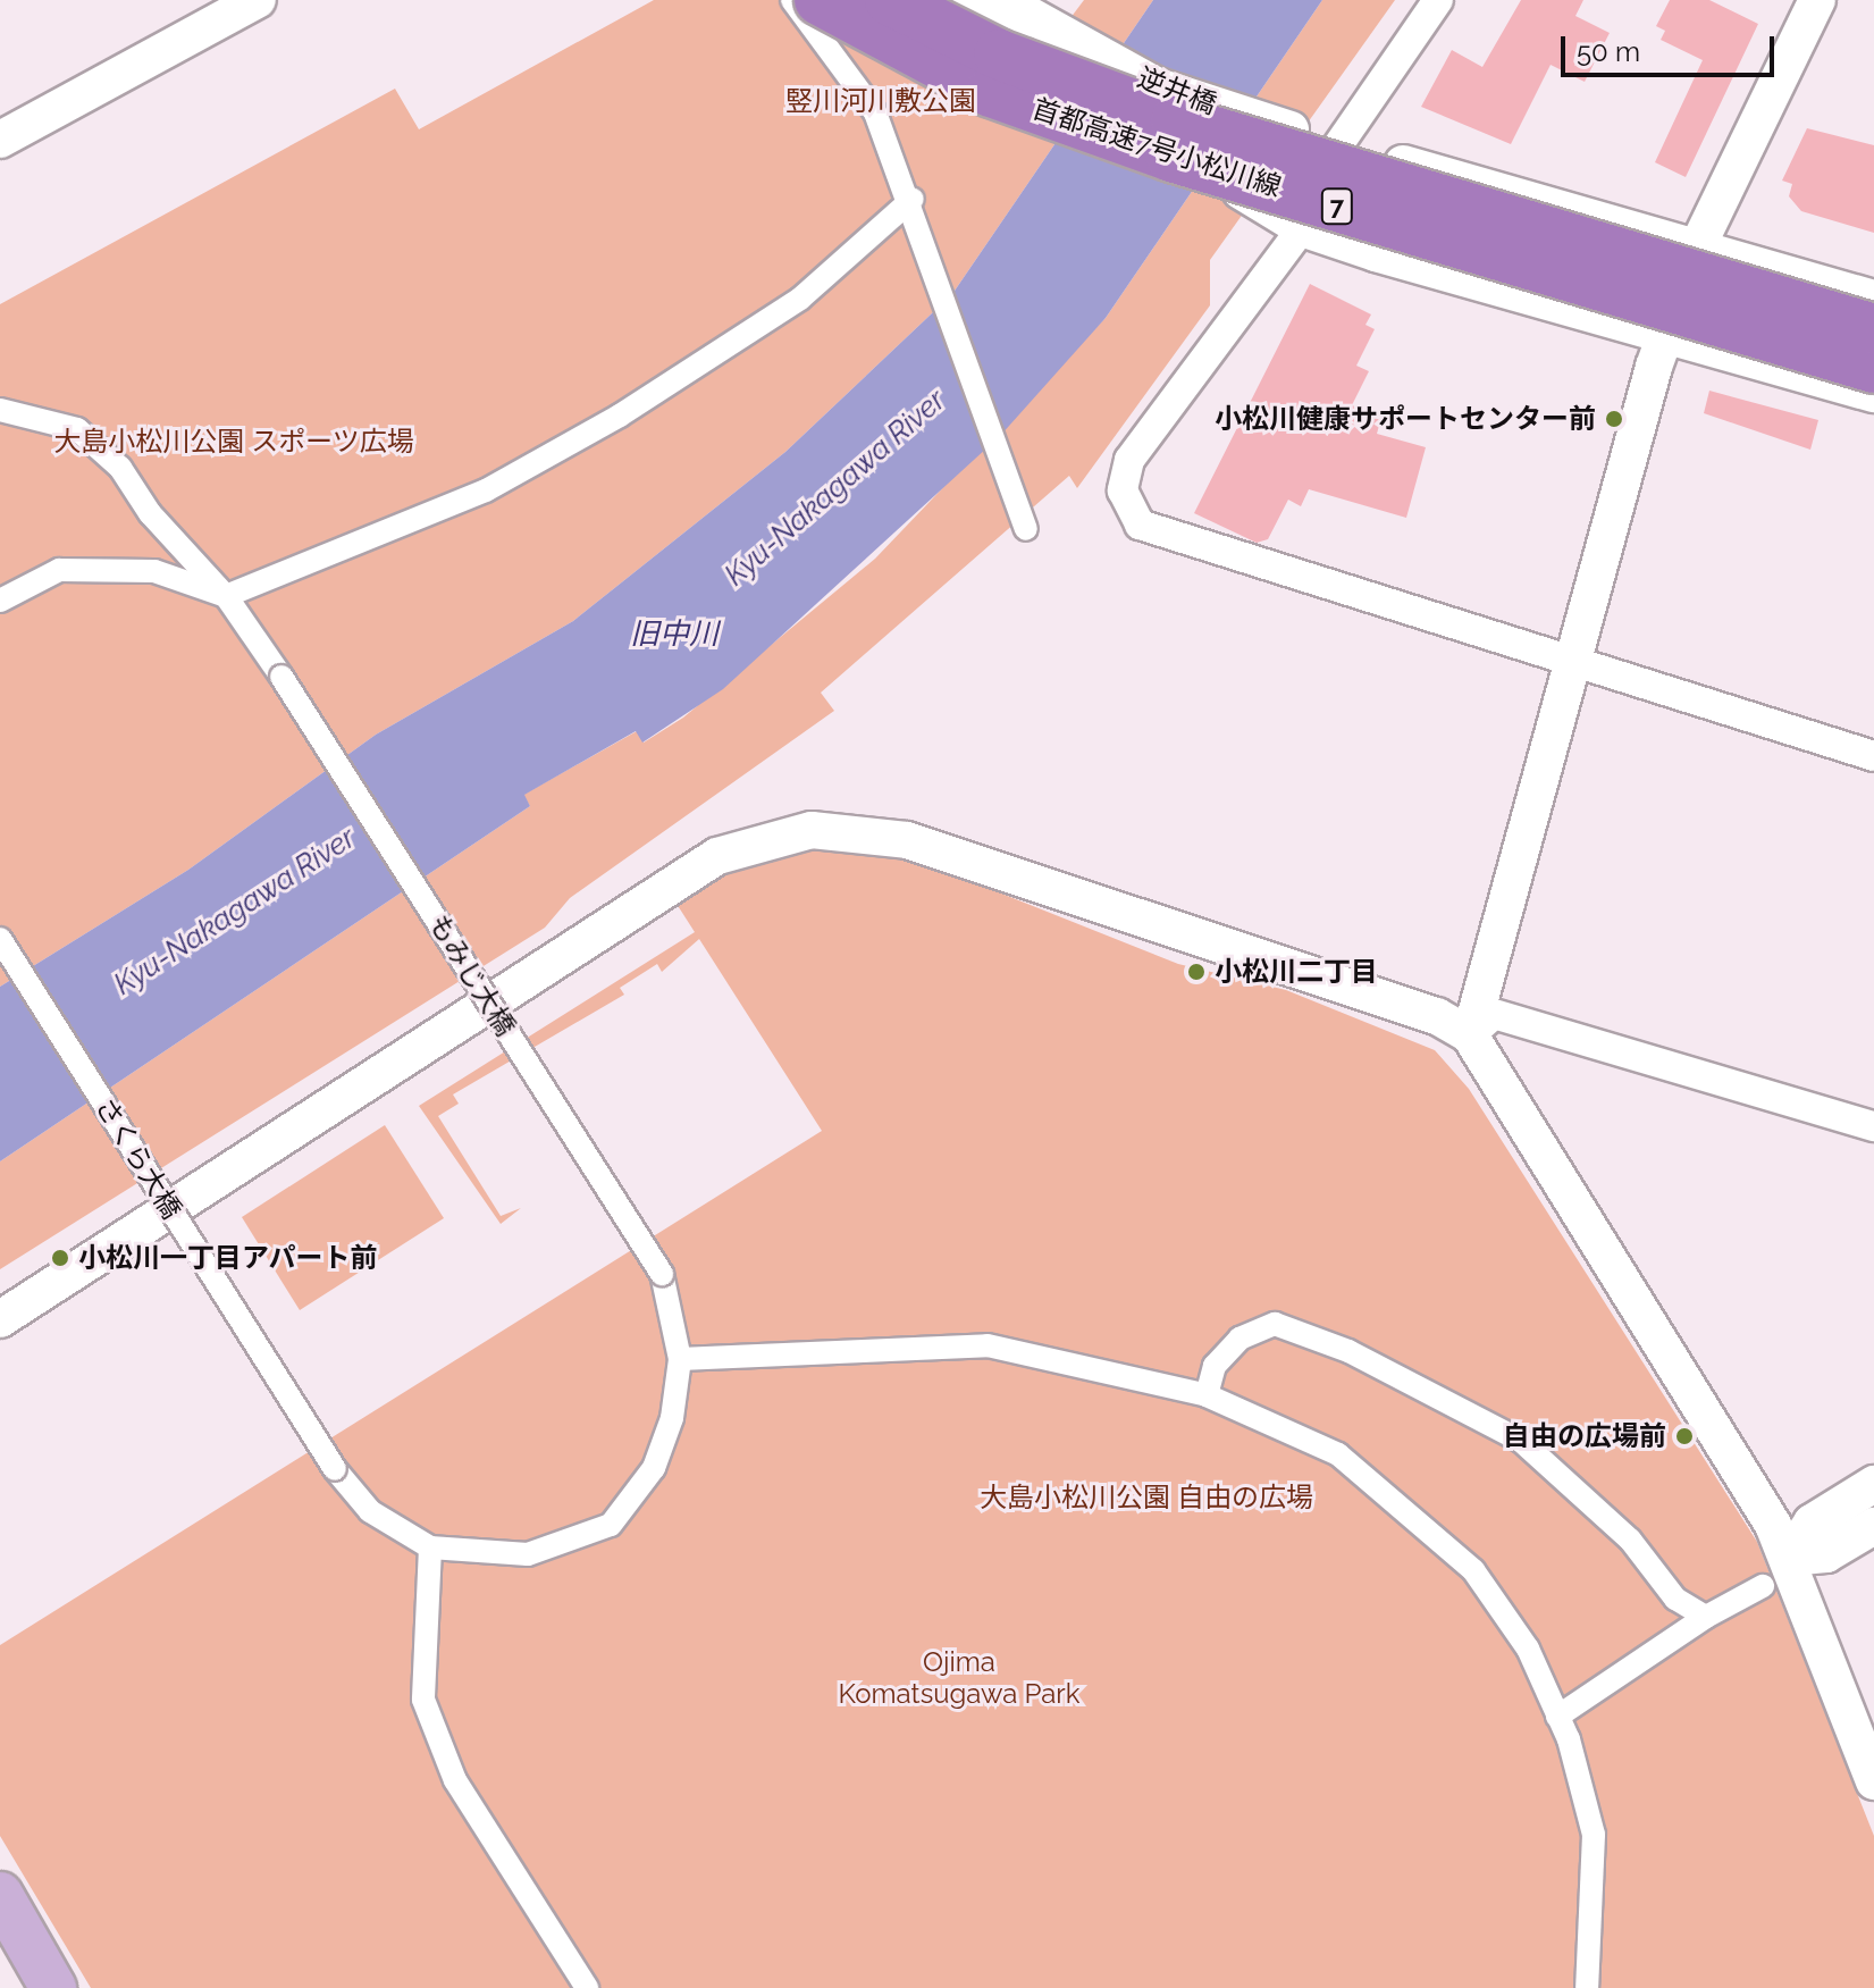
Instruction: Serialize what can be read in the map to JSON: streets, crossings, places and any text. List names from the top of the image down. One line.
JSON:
{"streets":{"highway":["首都高速7号小松川線","7"],"street":["逆井橋","もみじ大橋","さくら大橋"]},"water":["Kyu-Nakagawa River","旧中川"],"parks":["竪川河川敷公園","大島小松川公園 スポーツ広場","大島小松川公園 自由の広場","Ojima Komatsugawa Park"],"places":["小松川健康サポートセンター前","小松川二丁目","小松川一丁目アパート前","自由の広場前"],"scale_bar":"50 m"}
